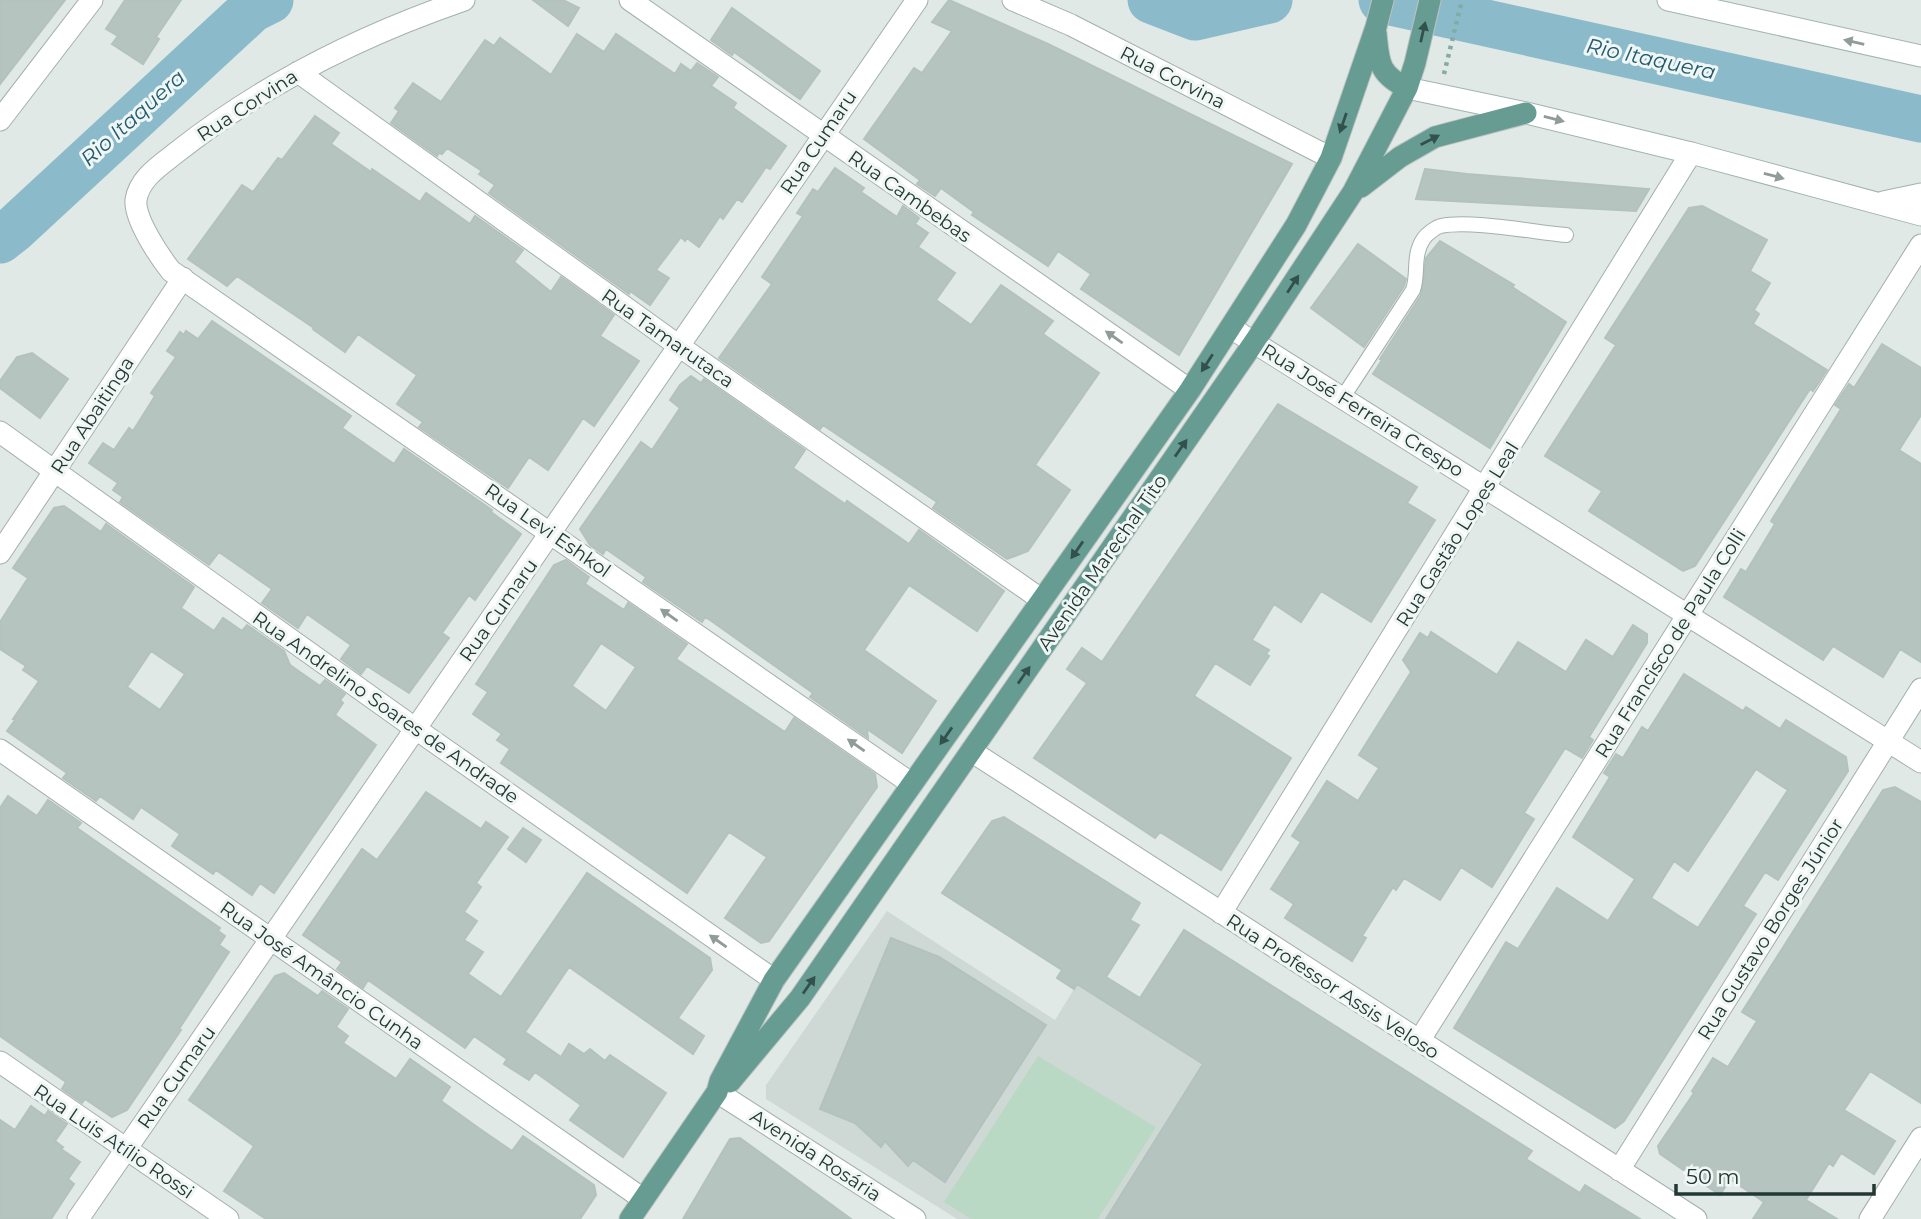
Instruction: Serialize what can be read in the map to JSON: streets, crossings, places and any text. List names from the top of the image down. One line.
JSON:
{"streets":{"main road":["Avenida Marechal Tito"],"street":["Rua Corvina","Rua Cumaru","Rua Cambebas","Rua Tamarutaca","Rua José Ferreira Crespo","Rua Abaitinga","Rua Levi Eshkol","Rua Gastão Lopes Leal","Rua Francisco de Paula Colli","Rua Andrelino Soares de Andrade","Rua Gustavo Borges Júnior","Rua José Amâncio Cunha","Rua Professor Assis Veloso","Rua Luis Atílio Rossi","Avenida Rosária"]},"crossings":[["Rua Corvina","Rua Tamarutaca"],["Rua Corvina","Rua Abaitinga"],["Rua Corvina","Rua Levi Eshkol"],["Rua Corvina","Avenida Marechal Tito"],["Rua Cumaru","Rua Cambebas"],["Rua Cumaru","Rua Tamarutaca"],["Rua Cumaru","Rua Levi Eshkol"],["Rua Cumaru","Rua Andrelino Soares de Andrade"],["Rua Cumaru","Rua José Amâncio Cunha"],["Rua Cumaru","Rua Luis Atílio Rossi"],["Rua Cambebas","Avenida Marechal Tito"],["Rua Tamarutaca","Avenida Marechal Tito"],["Rua José Ferreira Crespo","Rua Gastão Lopes Leal"],["Rua José Ferreira Crespo","Avenida Marechal Tito"],["Rua José Ferreira Crespo","Rua Francisco de Paula Colli"],["Rua José Ferreira Crespo","Rua Gustavo Borges Júnior"],["Rua Abaitinga","Rua Levi Eshkol"],["Rua Abaitinga","Rua Andrelino Soares de Andrade"],["Rua Levi Eshkol","Avenida Marechal Tito"],["Rua Gastão Lopes Leal","Rua Professor Assis Veloso"],["Avenida Marechal Tito","Rua Andrelino Soares de Andrade"],["Avenida Marechal Tito","Rua José Amâncio Cunha"],["Avenida Marechal Tito","Rua Professor Assis Veloso"],["Avenida Marechal Tito","Avenida Rosária"],["Rua Francisco de Paula Colli","Rua Professor Assis Veloso"],["Rua Gustavo Borges Júnior","Rua Professor Assis Veloso"]],"one_way":["Rua Cambebas","Rua Levi Eshkol","Rua Andrelino Soares de Andrade"],"water":["Rio Itaquera"],"scale_bar":"50 m"}
